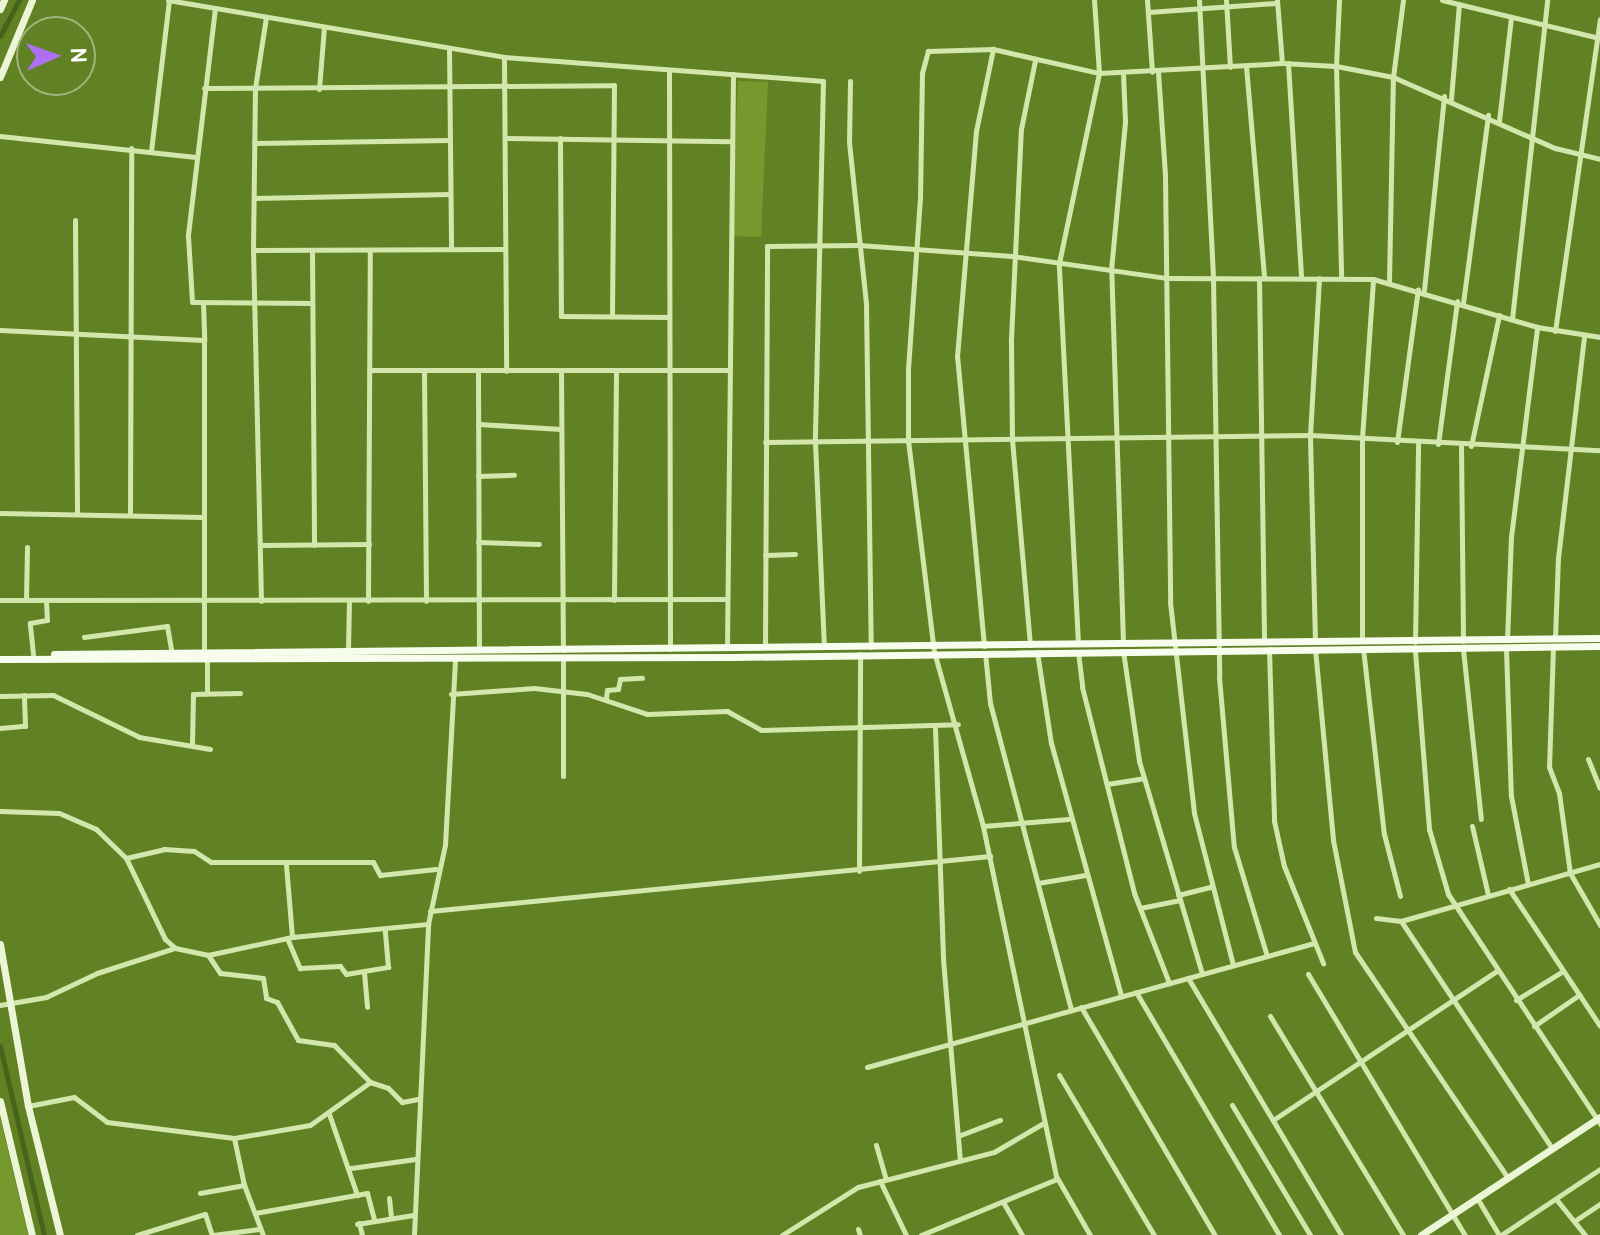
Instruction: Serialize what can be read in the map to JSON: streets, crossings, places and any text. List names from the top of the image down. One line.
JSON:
{"north":"right"}
